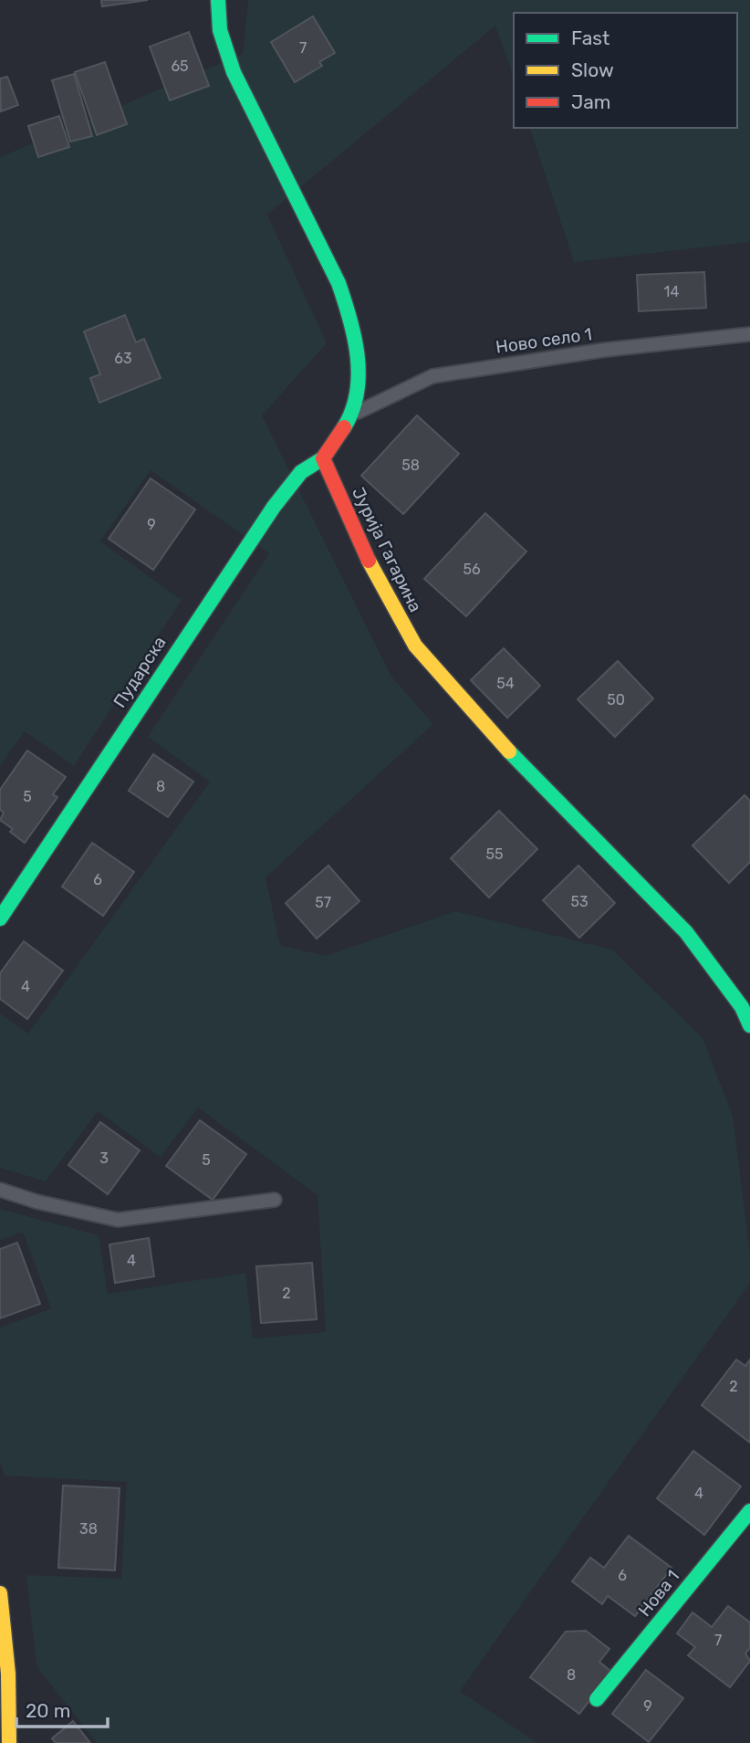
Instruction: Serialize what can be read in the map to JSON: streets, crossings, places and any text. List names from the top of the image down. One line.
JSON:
{"streets":{"street":["Јурија Гагарина","Пударска","Нова 1"],"lane":["Ново село 1"]},"crossings":[["Јурија Гагарина","Пударска"]],"house_numbers":["7","65","14","63","58","9","56","54","50","8","5","55","6","53","57","4","3","5","4","2","2","4","38","6","7","8","9"],"legend":["Fast","Slow","Jam"],"scale_bar":"20 m"}
